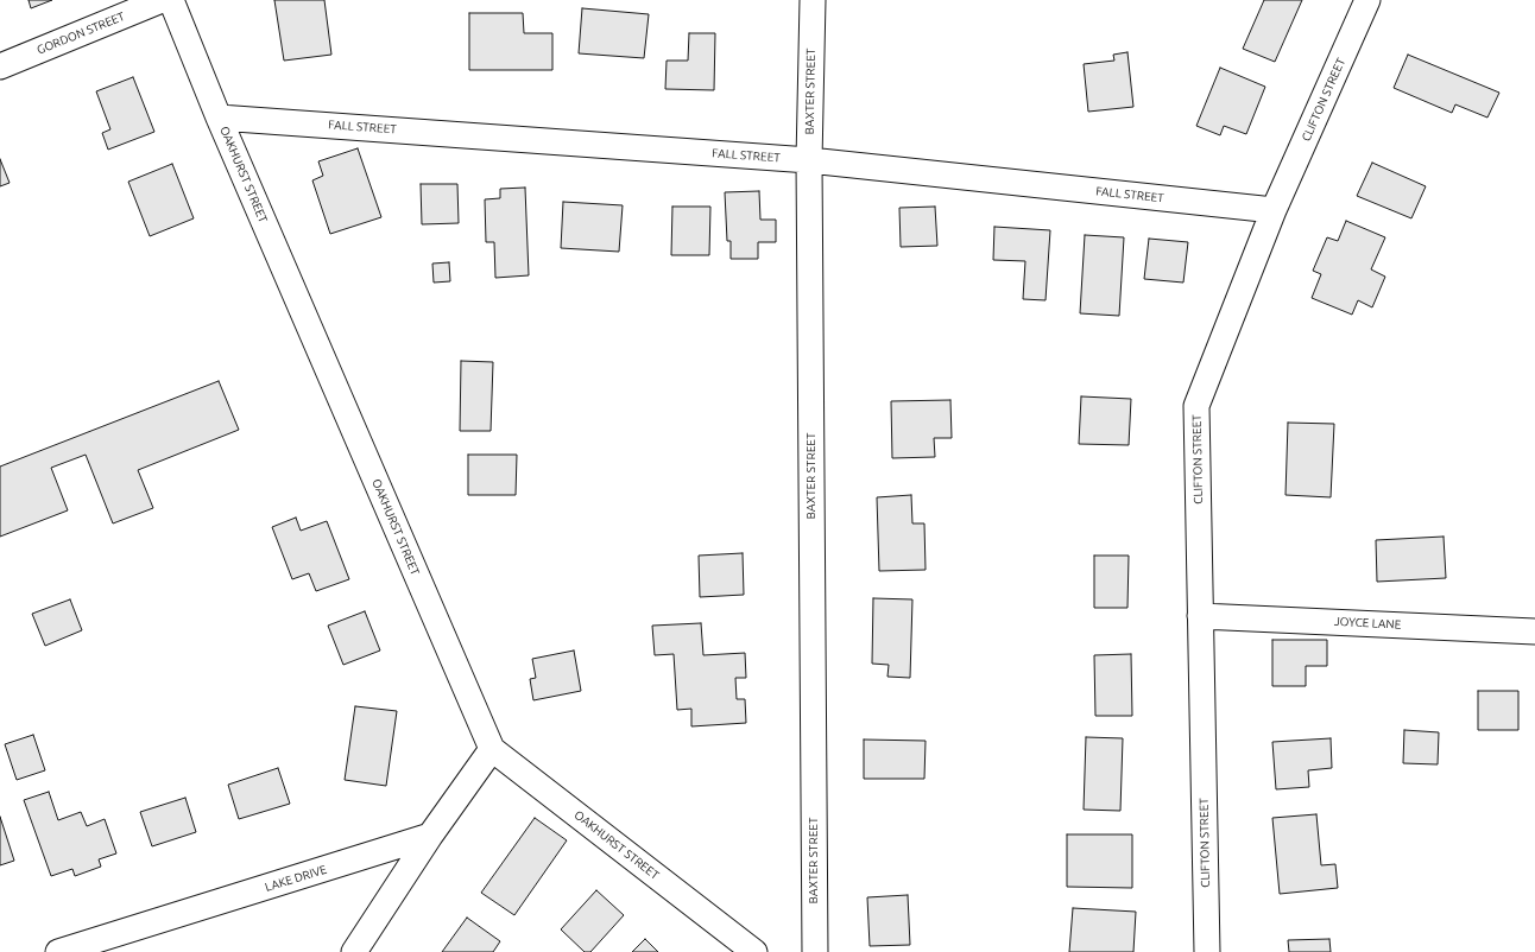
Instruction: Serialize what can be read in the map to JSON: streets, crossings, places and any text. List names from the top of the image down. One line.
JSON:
{"streets":{"street":["GORDON STREET","BAXTER STREET","CLIFTON STREET","FALL STREET","OAKHURST STREET","JOYCE LANE","LAKE DRIVE"]},"crossings":[["BAXTER STREET","FALL STREET"],["CLIFTON STREET","FALL STREET"],["CLIFTON STREET","JOYCE LANE"],["FALL STREET","OAKHURST STREET"]]}
